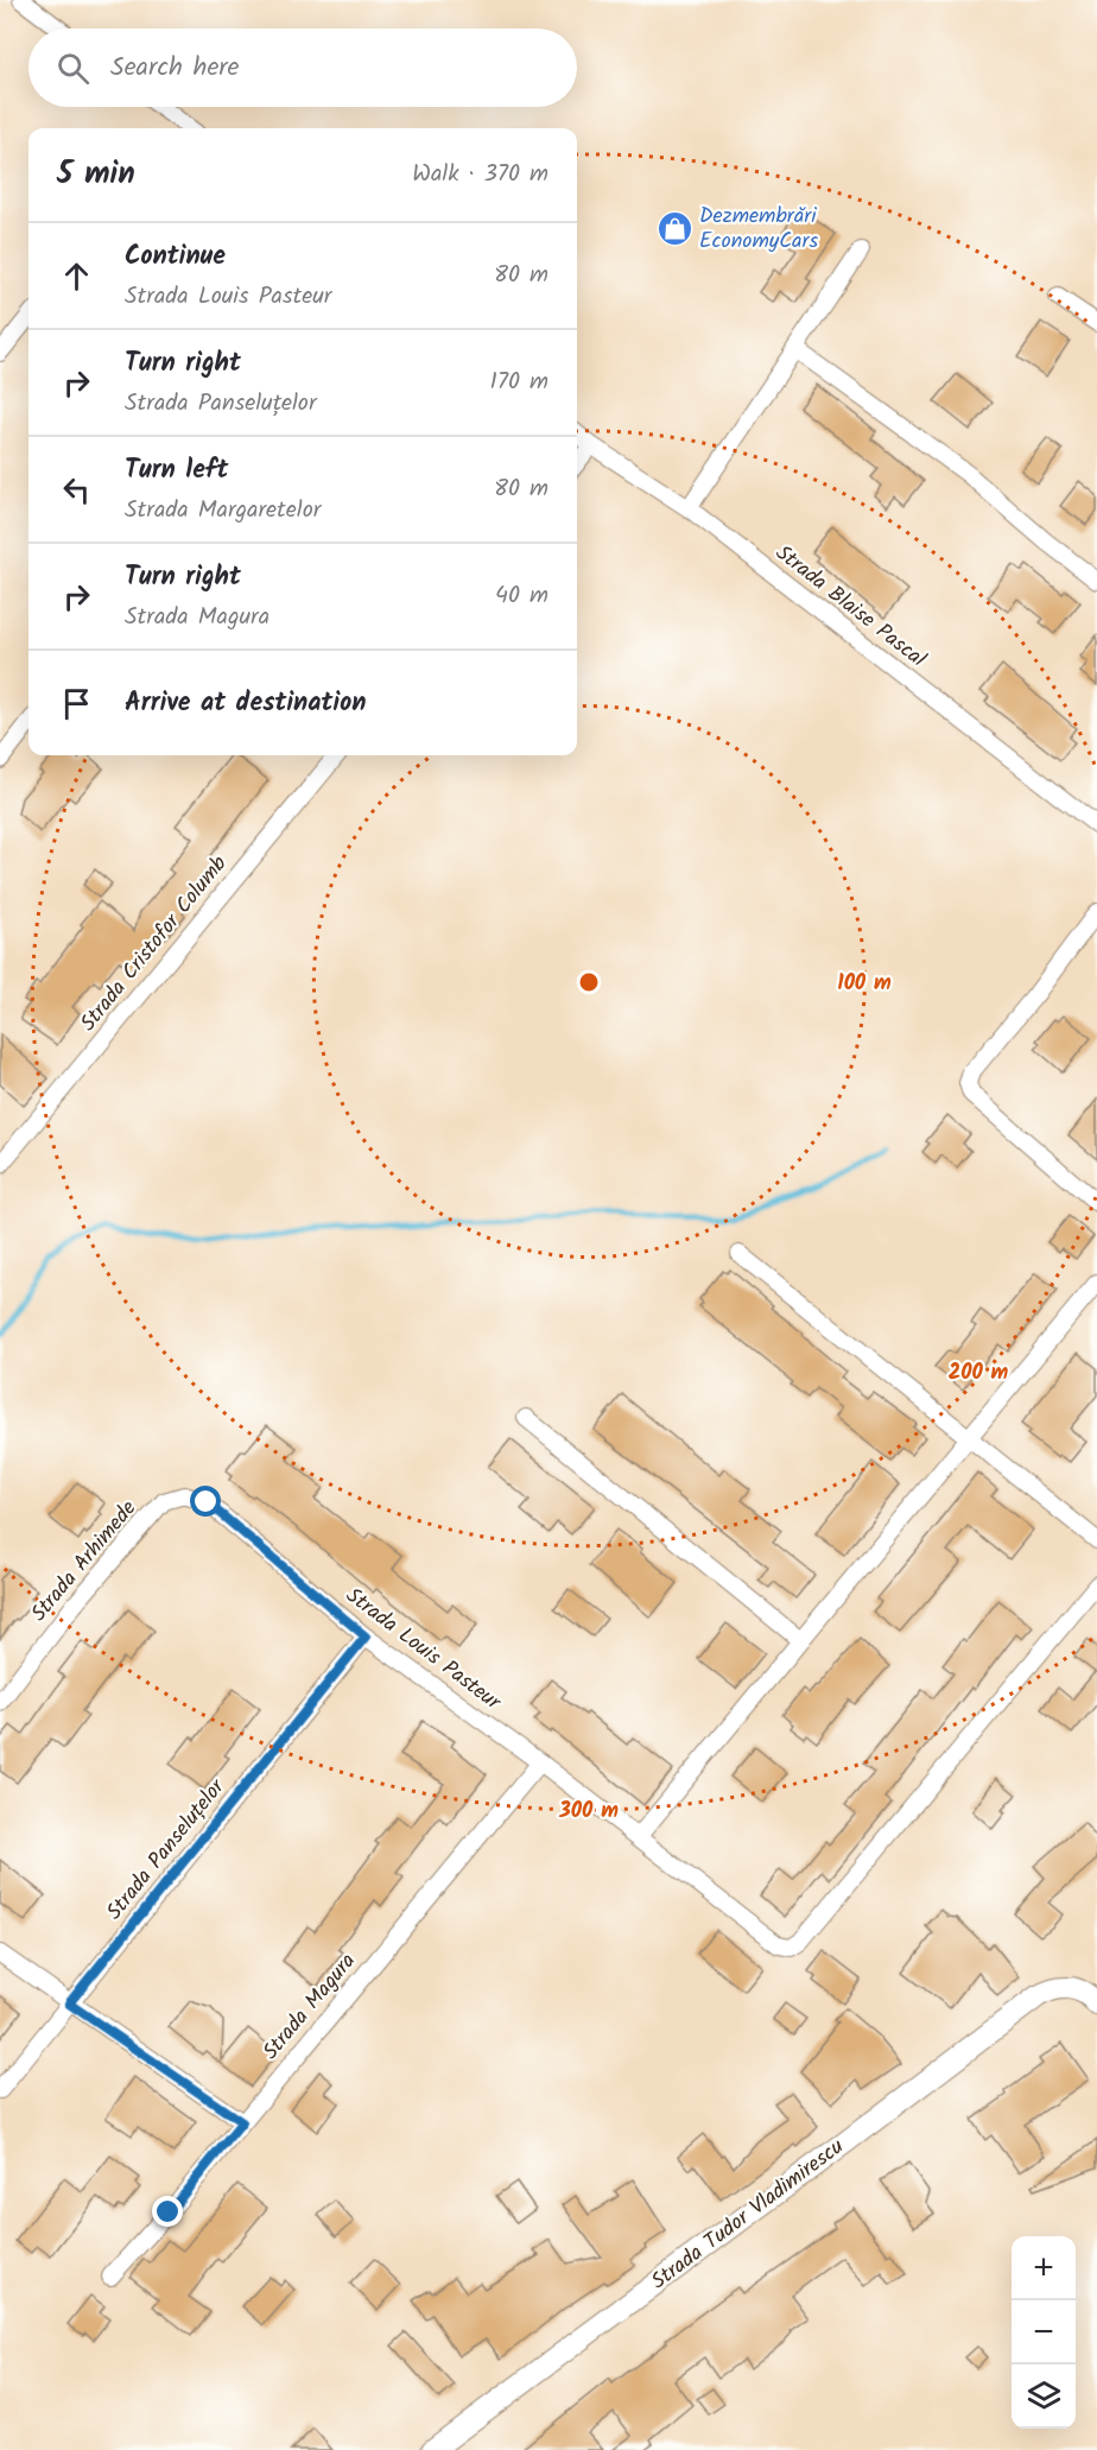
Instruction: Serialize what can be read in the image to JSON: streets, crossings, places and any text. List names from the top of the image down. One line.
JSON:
{"streets":{"street":["Strada Blaise Pascal","Strada Cristofor Columb","Strada Arhimede","Strada Louis Pasteur","Strada Panseluțelor","Strada Magura","Strada Tudor Vladimirescu"]},"crossings":[["Strada Arhimede","Strada Louis Pasteur"],["Strada Louis Pasteur","Strada Panseluțelor"],["Strada Louis Pasteur","Strada Magura"]],"places":{"shop":["Dezmembrări EconomyCars"]},"page":{"search":"Search here","heading":["5 min","Walk · 370 m"],"list":[["Continue","Strada Louis Pasteur","80 m"],["Turn right","Strada Panseluțelor","170 m"],["Turn left","Strada Margaretelor","80 m"],["Turn right","Strada Magura","40 m"],"Arrive at destination"],"map_buttons":["+","−"]},"rings":["100 m","200 m","300 m"]}
